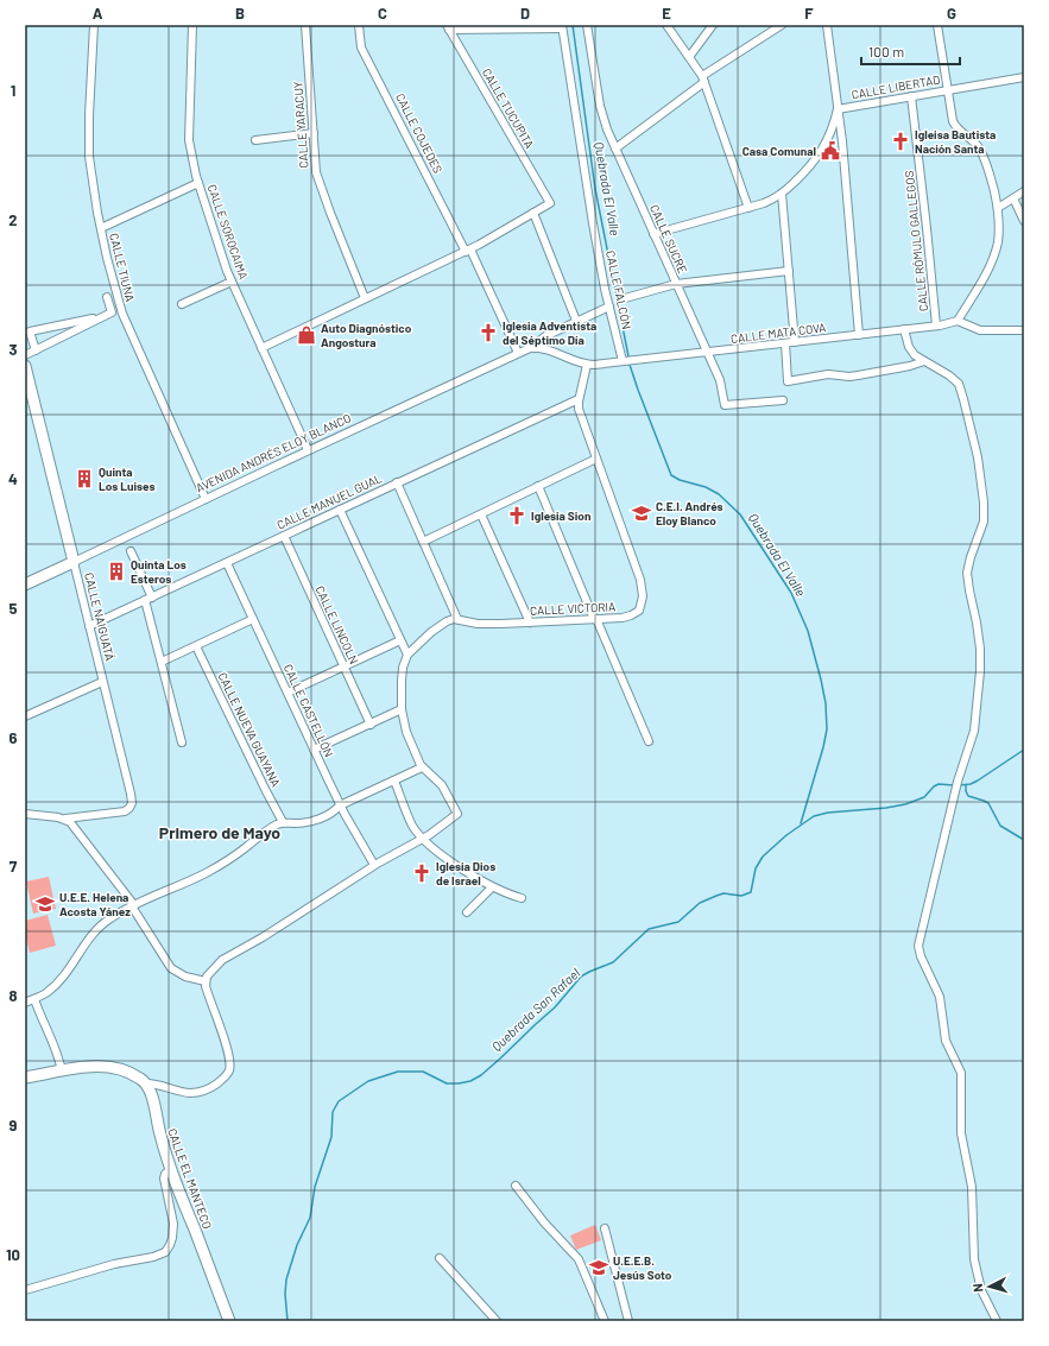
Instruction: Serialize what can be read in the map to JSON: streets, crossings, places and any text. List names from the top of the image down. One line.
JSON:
{"streets":{"street":["CALLE LIBERTAD","CALLE TUCUPITA","CALLE YARACUY","CALLE COJEDES","CALLE SOROCAIMA","CALLE SUCRE","CALLE RÓMULO GALLEGOS","CALLE TIUNA","CALLE FALCÓN","CALLE MATA COVA","AVENIDA ANDRÉS ELOY BLANCO","CALLE MANUEL GUAL","CALLE VICTORIA","CALLE NAIGUATÁ","CALLE LINCOLN","CALLE CASTELLÓN","CALLE NUEVA GUAYANA","CALLE EL MANTECO"]},"crossings":[["CALLE LIBERTAD","CALLE SUCRE"],["CALLE LIBERTAD","CALLE RÓMULO GALLEGOS"],["CALLE COJEDES","AVENIDA ANDRÉS ELOY BLANCO"],["CALLE SUCRE","CALLE MATA COVA"],["CALLE RÓMULO GALLEGOS","CALLE MATA COVA"],["CALLE TIUNA","AVENIDA ANDRÉS ELOY BLANCO"],["CALLE FALCÓN","CALLE MATA COVA"],["CALLE MATA COVA","AVENIDA ANDRÉS ELOY BLANCO"],["CALLE MATA COVA","CALLE VICTORIA"],["AVENIDA ANDRÉS ELOY BLANCO","CALLE NAIGUATÁ"],["CALLE MANUEL GUAL","CALLE VICTORIA"],["CALLE MANUEL GUAL","CALLE NAIGUATÁ"],["CALLE MANUEL GUAL","CALLE LINCOLN"],["CALLE MANUEL GUAL","CALLE CASTELLÓN"]],"districts":["Primero de Mayo"],"water":["Quebrada El Valle","Quebrada San Rafael"],"places":{"church":["Igleisa Bautista Nación Santa","Iglesia Adventista del Séptimo Día","Iglesia Sion","Iglesia Dios de Israel"],"public building":["Casa Comunal"],"shop":["Auto Diagnóstico Angostura"],"building":["Quinta Los Luises","Quinta Los Esteros"],"school or university":["C.E.I. Andrés Eloy Blanco","U.E.E. Helena Acosta Yánez","U.E.E.B. Jesús Soto"]},"scale_bar":"100 m","north":"left","grid":{"columns":["A","B","C","D","E","F","G"],"rows":["1","2","3","4","5","6","7","8","9","10"]}}
